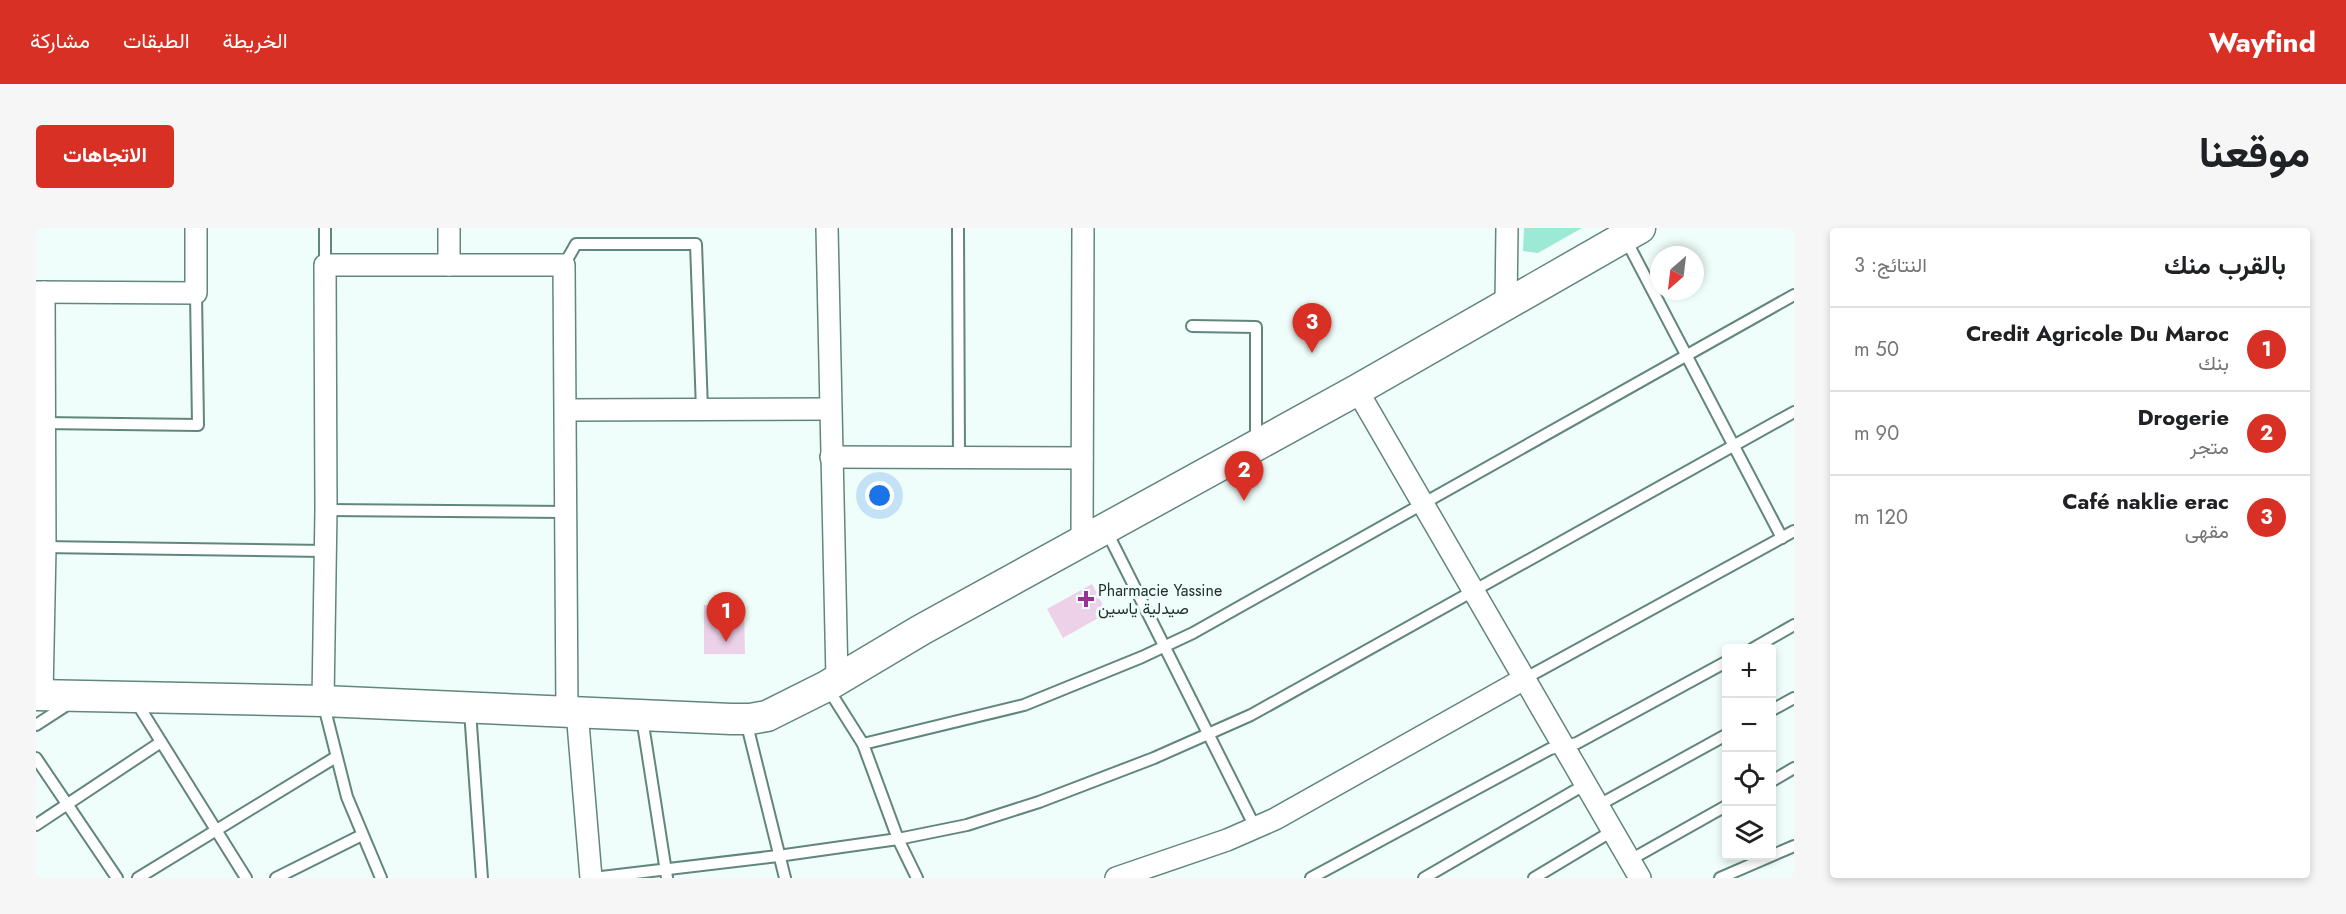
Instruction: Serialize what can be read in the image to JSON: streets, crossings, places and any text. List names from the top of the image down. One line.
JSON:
{"places":{"health":["Pharmacie Yassine صيدلية ياسين"]},"north":"bottom left","page":{"header":"Wayfind","nav":["الخريطة","الطبقات","مشاركة"],"title":"موقعنا","buttons":"الاتجاهات","heading":["بالقرب منك","النتائج: 3"],"pins":["3","2","1"],"list":[{"mark":"1","name":"Credit Agricole Du Maroc","note":"بنك","value":"50 m"},{"mark":"2","name":"Drogerie","note":"متجر","value":"90 m"},{"mark":"3","name":"Café naklie erac","note":"مقهى","value":"120 m"}],"map_buttons":["+","−"]}}
